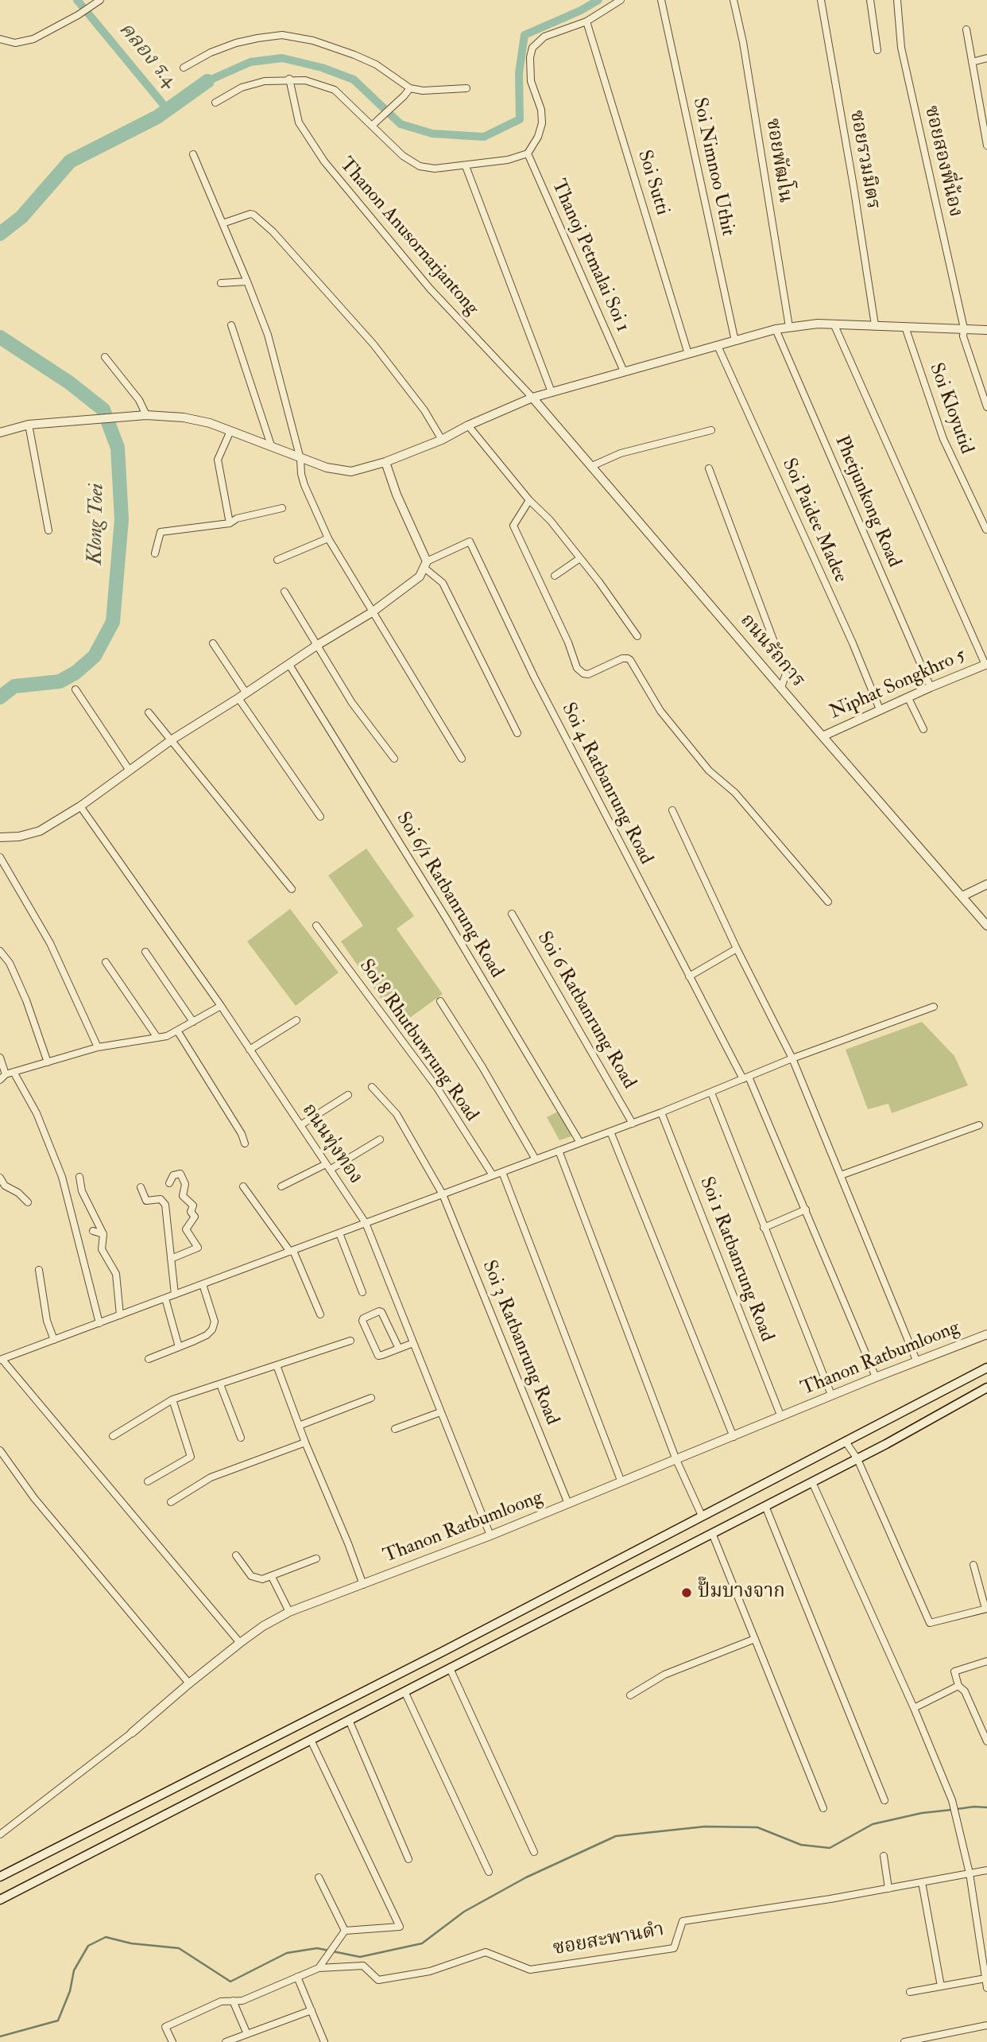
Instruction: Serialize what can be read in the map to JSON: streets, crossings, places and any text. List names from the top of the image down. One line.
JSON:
{"streets":{"street":["ซอยรวมมิตร","ซอยพัฒโน","ซอยสองพี่น้อง","Soi Nimnoo Uthit","Soi Sutti","Thanon Anusornarjantong","Thanoj Petmalai Soi 1","Soi Kloyutid","Phetjunkong Road","Soi Paidee Madee","ถนนรัถการ","Niphat Songkhro 5","Soi 4 Ratbanrung Road","Soi 6/1 Ratbanrung Road","Soi 6 Ratbanrung Road","Soi 8 Rhutbuwrung Road","ถนนทุ่งทอง","Soi 1 Ratbanrung Road","Soi 3 Ratbanrung Road","Thanon Ratbumloong","ซอยสะพานดำ"]},"crossings":[["Thanon Anusornarjantong","ถนนรัถการ"],["Phetjunkong Road","Niphat Songkhro 5"],["Soi Paidee Madee","Niphat Songkhro 5"],["ถนนรัถการ","Niphat Songkhro 5"],["Soi 4 Ratbanrung Road","Thanon Ratbumloong"],["ถนนทุ่งทอง","Thanon Ratbumloong"],["Soi 1 Ratbanrung Road","Thanon Ratbumloong"],["Soi 3 Ratbanrung Road","Thanon Ratbumloong"]],"water":["คลอง ร.4","Klong Toei"],"places":["ปั๊มบางจาก"]}
